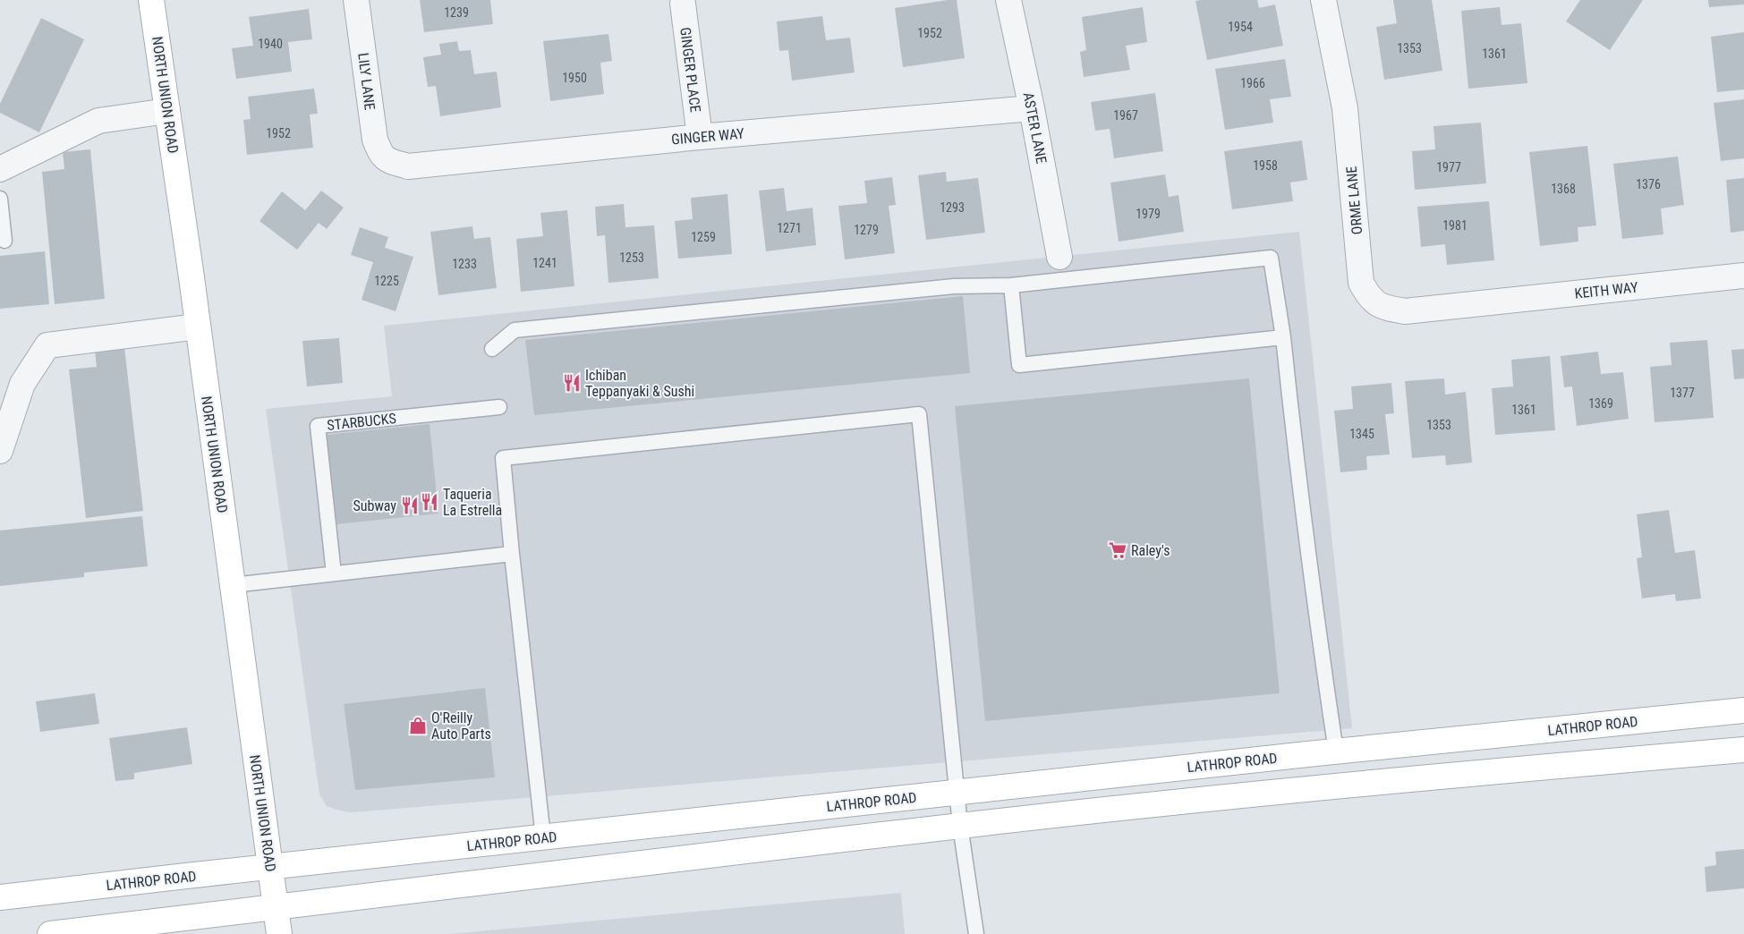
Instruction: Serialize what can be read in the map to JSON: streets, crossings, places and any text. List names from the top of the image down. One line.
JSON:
{"streets":{"main road":["NORTH UNION ROAD","LATHROP ROAD"],"street":["GINGER PLACE","LILY LANE","ASTER LANE","GINGER WAY","ORME LANE","KEITH WAY"],"lane":["STARBUCKS"]},"crossings":[["GINGER PLACE","GINGER WAY"],["LILY LANE","GINGER WAY"],["NORTH UNION ROAD","LATHROP ROAD"],["ASTER LANE","GINGER WAY"],["ORME LANE","KEITH WAY"]],"places":{"restaurant":["Ichiban Teppanyaki & Sushi","Taqueria La Estrella","Subway"],"supermarket":["Raley's"],"shop":["O'Reilly Auto Parts"]},"house_numbers":["1239","1954","1952","1940","1353","1361","1950","1966","1967","1952","1958","1977","1376","1368","1293","1979","1981","1271","1279","1259","1253","1241","1233","1225","1377","1369","1361","1353","1345"]}
